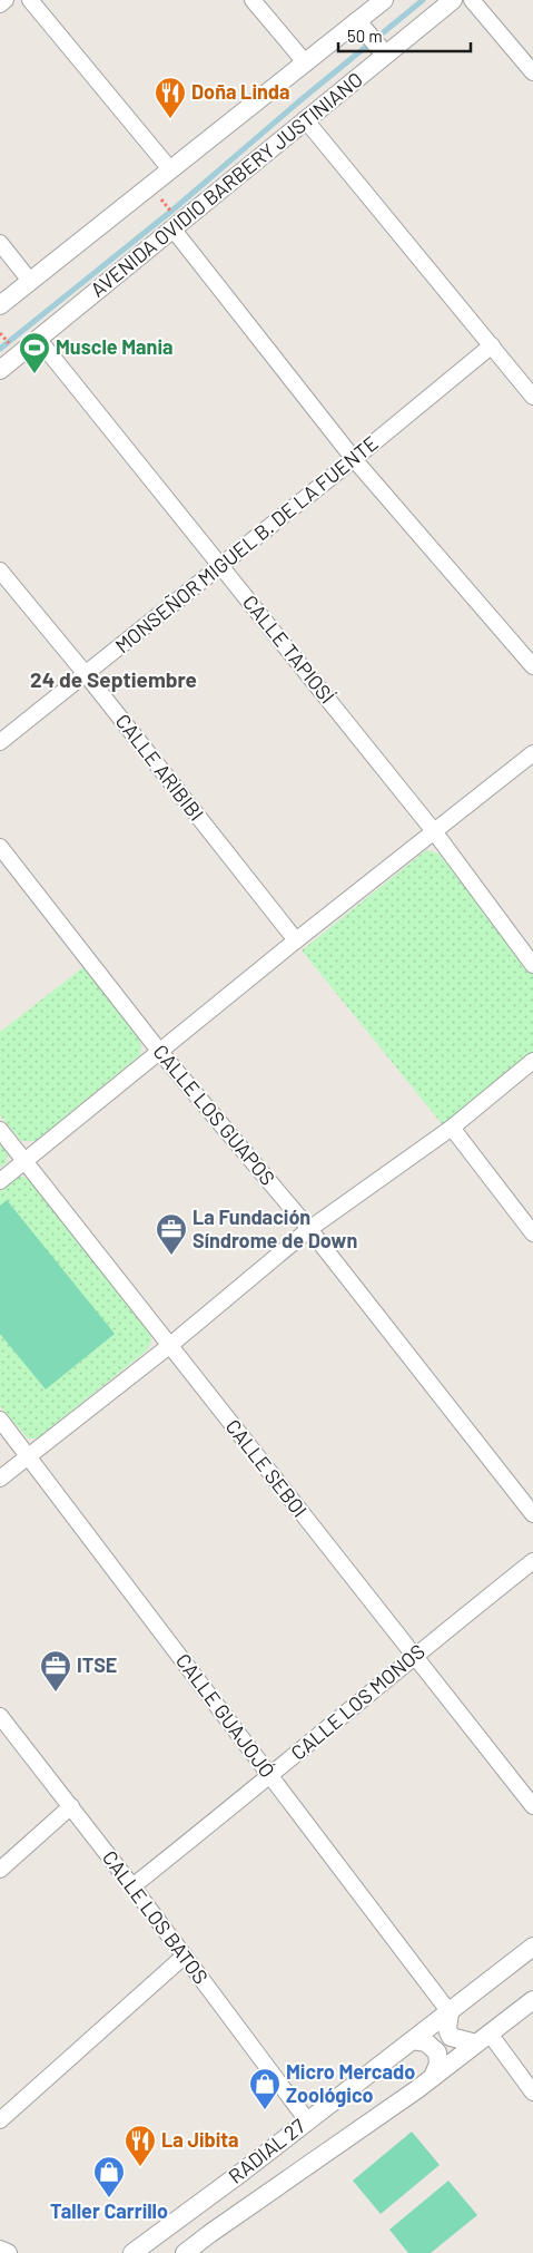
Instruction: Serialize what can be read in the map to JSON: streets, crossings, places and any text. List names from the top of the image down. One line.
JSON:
{"streets":{"street":["AVENIDA OVIDIO BARBERY JUSTINIANO","MONSEÑOR MIGUEL B. DE LA FUENTE","CALLE TAPIOSÍ","CALLE ARIBIBI","CALLE LOS GUAPOS","CALLE SEBOI","CALLE LOS MONOS","CALLE GUAJOJÓ","CALLE LOS BATOS","RADIAL 27"]},"crossings":[["AVENIDA OVIDIO BARBERY JUSTINIANO","CALLE TAPIOSÍ"],["MONSEÑOR MIGUEL B. DE LA FUENTE","CALLE TAPIOSÍ"],["MONSEÑOR MIGUEL B. DE LA FUENTE","CALLE ARIBIBI"],["CALLE SEBOI","CALLE LOS MONOS"],["CALLE LOS MONOS","CALLE GUAJOJÓ"],["CALLE LOS MONOS","CALLE LOS BATOS"],["CALLE GUAJOJÓ","RADIAL 27"],["CALLE LOS BATOS","RADIAL 27"]],"districts":["24 de Septiembre"],"places":{"restaurant":["Doña Linda","La Jibita"],"sports":["Muscle Mania"],"office":["La Fundación Síndrome de Down","ITSE"],"shop":["Micro Mercado Zoológico","Taller Carrillo"]},"scale_bar":"50 m"}
